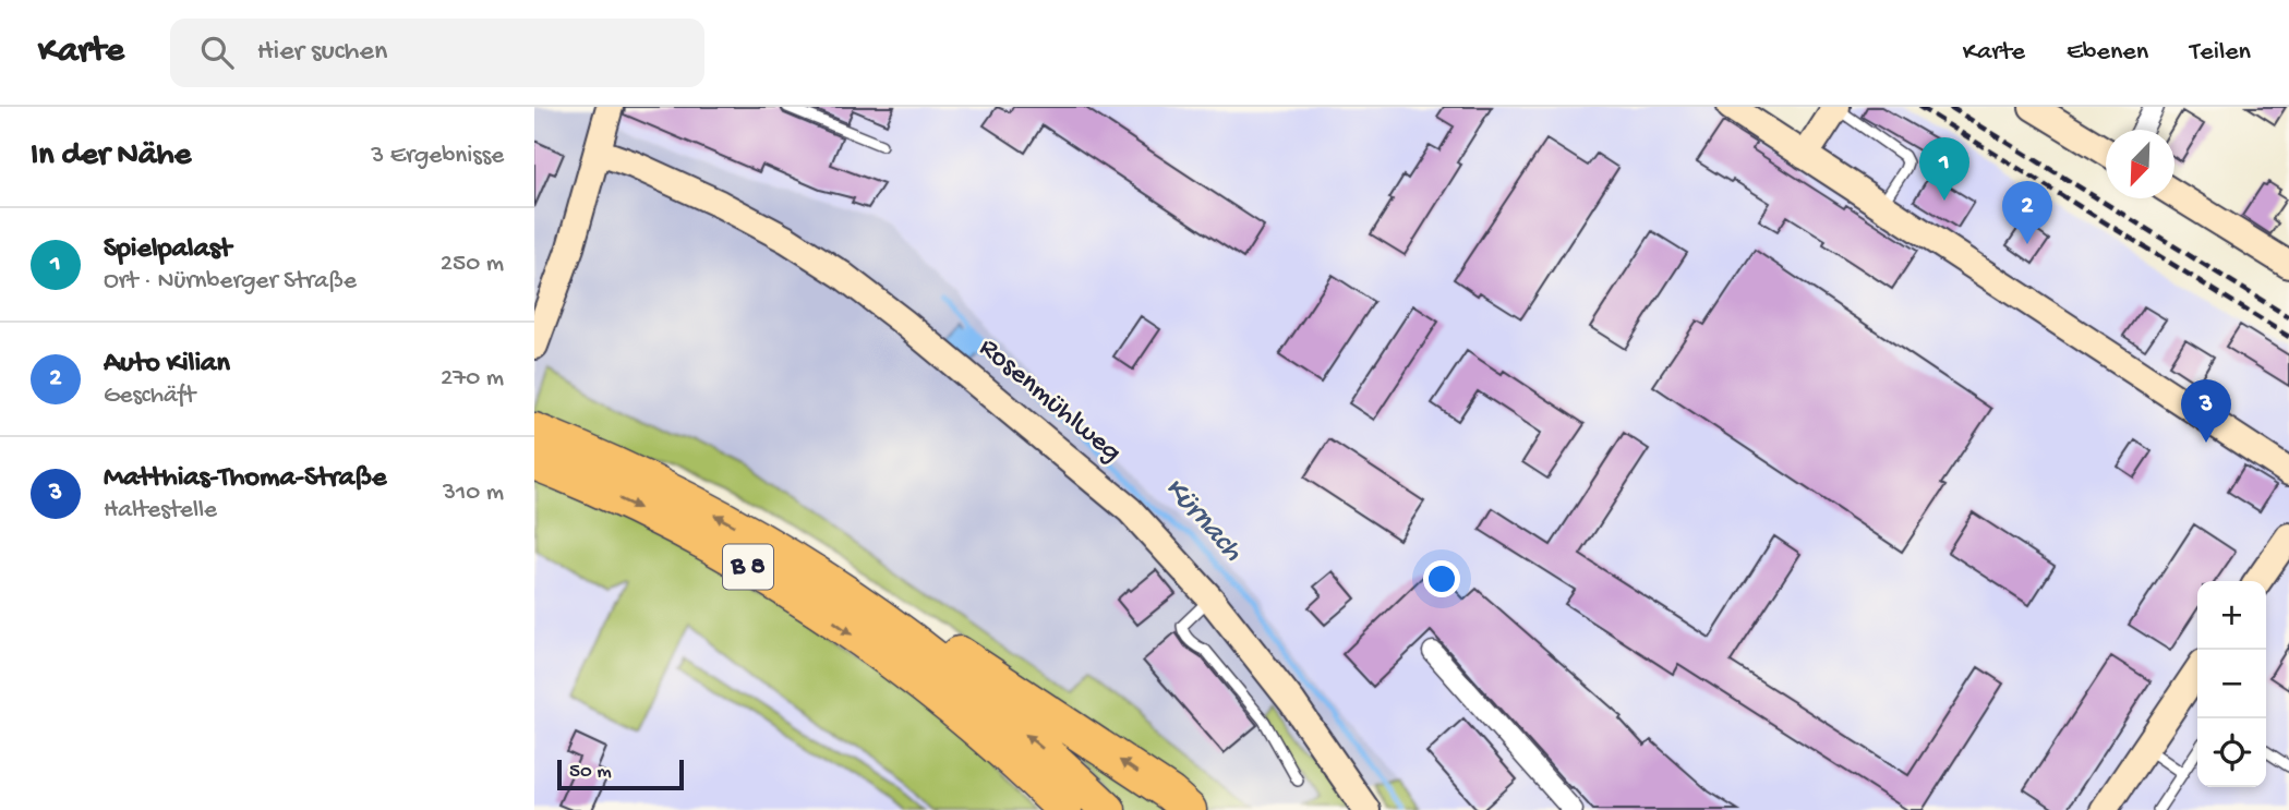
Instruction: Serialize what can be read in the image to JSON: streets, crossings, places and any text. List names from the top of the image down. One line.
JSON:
{"streets":{"highway":["B 8"],"street":["Rosenmühlweg"]},"water":["Kürnach"],"scale_bar":"50 m","north":"bottom left","page":{"header":"Karte","search":"Hier suchen","nav":["Karte","Ebenen","Teilen"],"heading":["In der Nähe","3 Ergebnisse"],"pins":["1","2","3"],"list":[{"mark":"1","name":"Spielpalast","note":"Ort · Nürnberger Straße","value":"250 m"},{"mark":"2","name":"Auto Kilian","note":"Geschäft","value":"270 m"},{"mark":"3","name":"Matthias-Thoma-Straße","note":"Haltestelle","value":"310 m"}],"map_buttons":["+","−"],"scale":"50 m"}}
